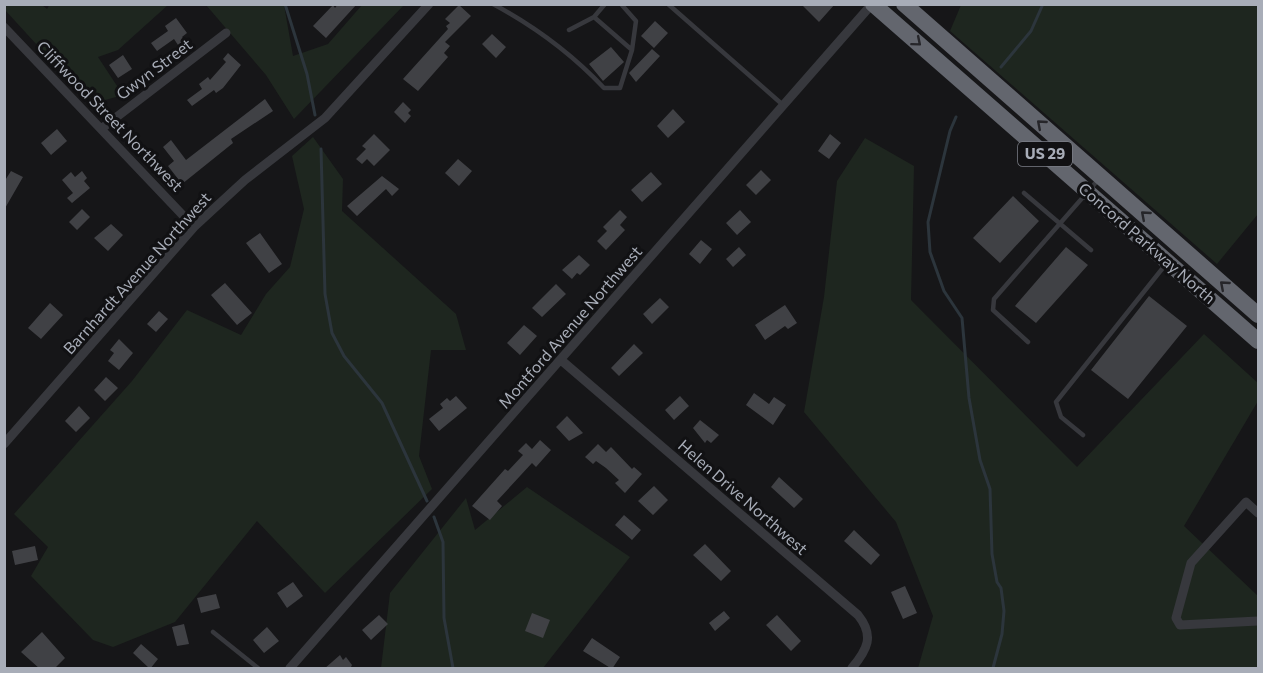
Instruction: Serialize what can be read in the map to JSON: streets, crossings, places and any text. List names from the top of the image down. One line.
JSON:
{"streets":{"highway":["US 29","Concord Parkway North"],"street":["Gwyn Street","Cliffwood Street Northwest","Barnhardt Avenue Northwest","Montford Avenue Northwest","Helen Drive Northwest"]},"crossings":[["Gwyn Street","Cliffwood Street Northwest"],["Cliffwood Street Northwest","Barnhardt Avenue Northwest"],["Concord Parkway North","Montford Avenue Northwest"],["Montford Avenue Northwest","Helen Drive Northwest"]]}
